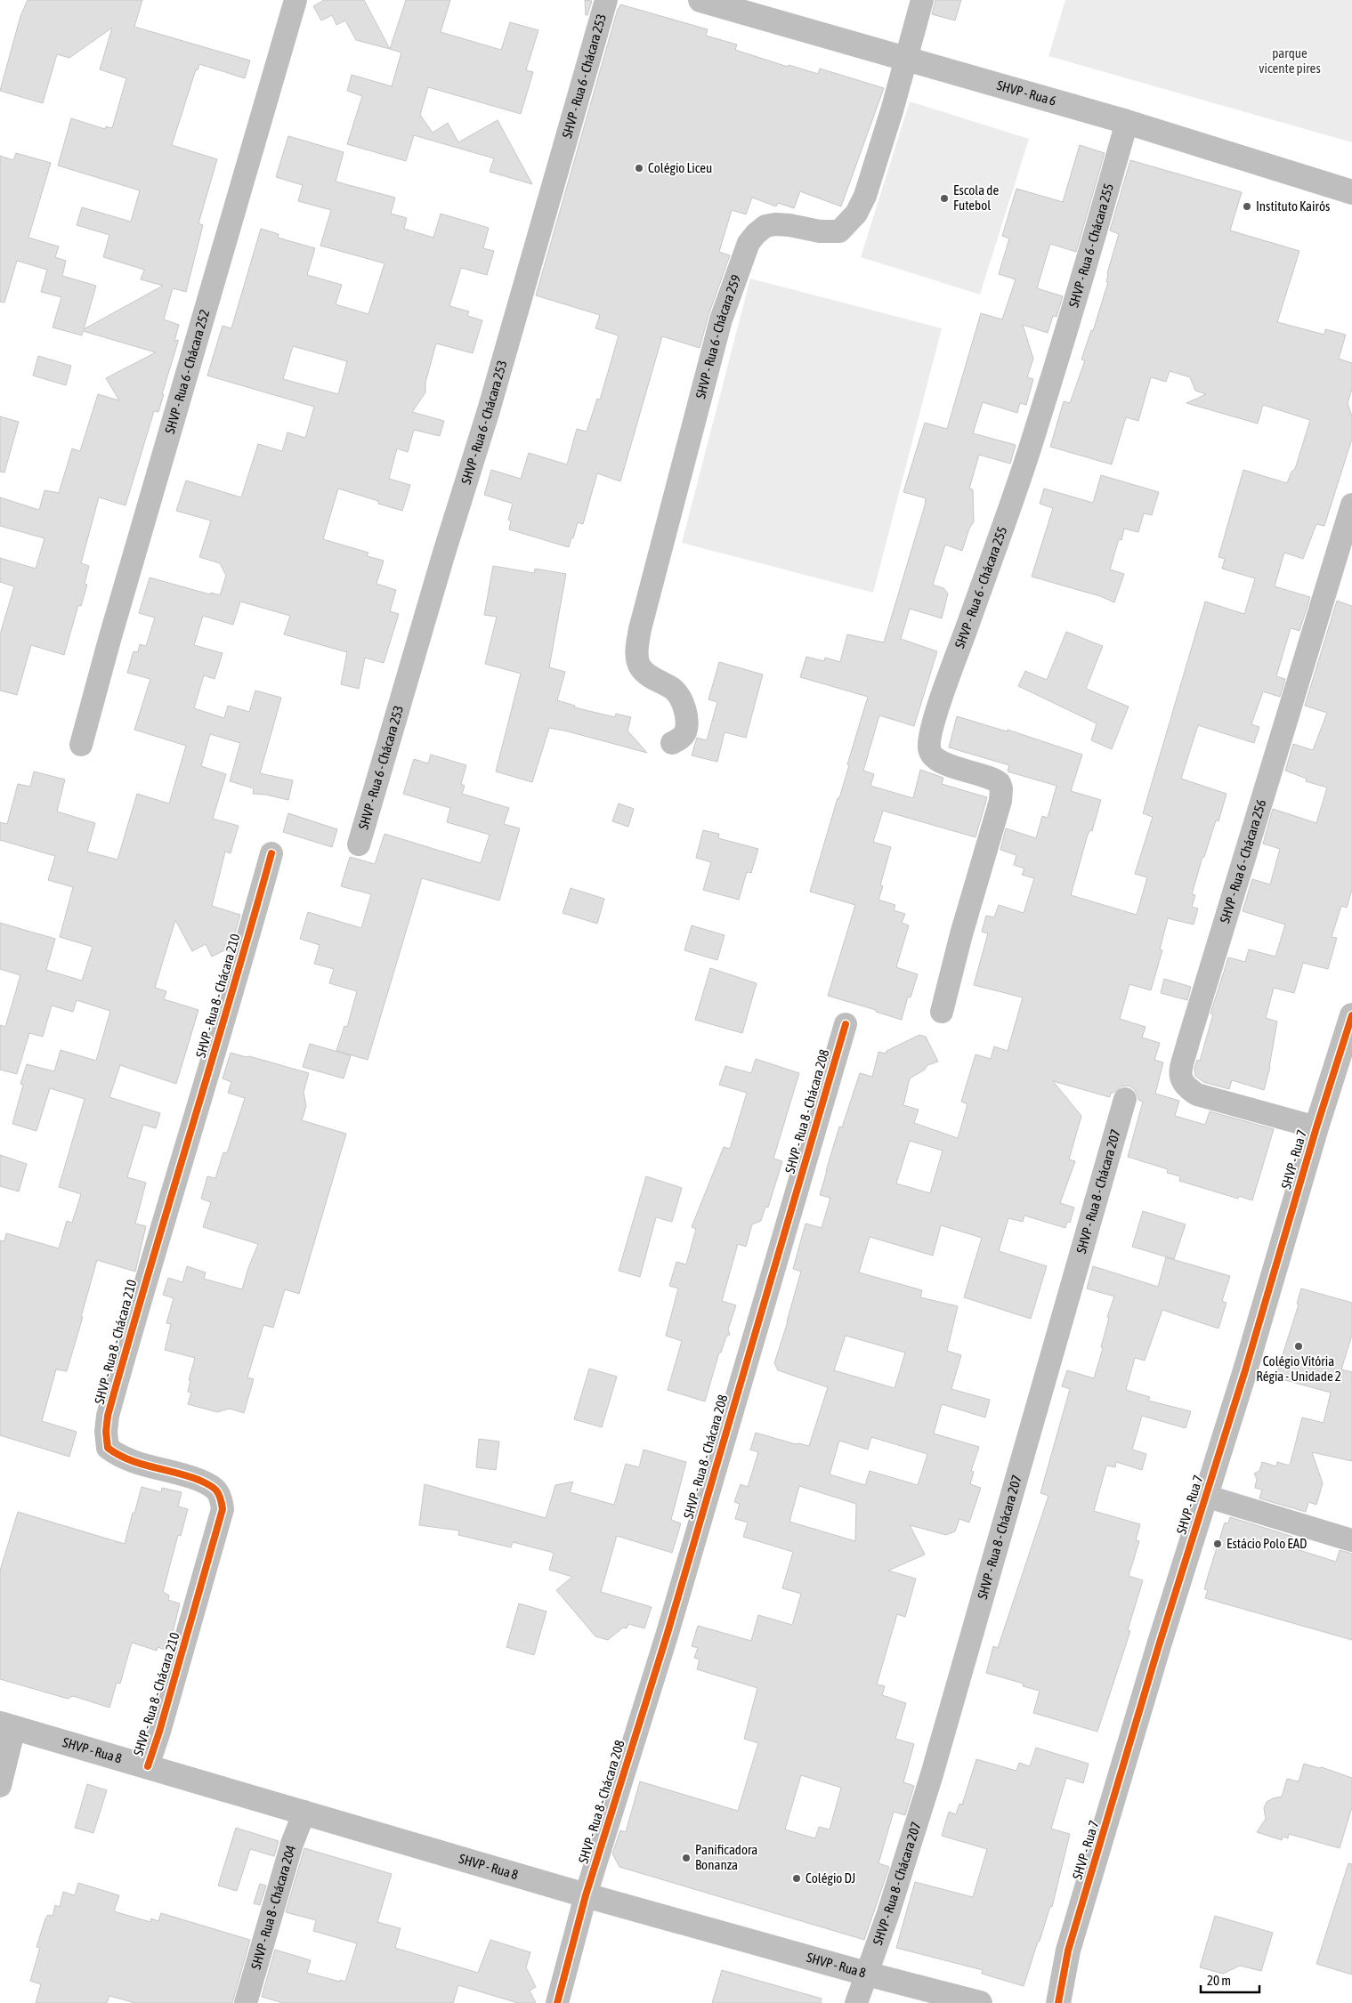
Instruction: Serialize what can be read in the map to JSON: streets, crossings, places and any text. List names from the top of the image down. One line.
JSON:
{"streets":{"street":["SHVP - Rua 6 - Chácara 253","SHVP - Rua 6","SHVP - Rua 6 - Chácara 255","SHVP - Rua 6 - Chácara 259","SHVP - Rua 6 - Chácara 252","SHVP - Rua 6 - Chácara 256","SHVP - Rua 8 - Chácara 210","SHVP - Rua 8 - Chácara 208","SHVP - Rua 7","SHVP - Rua 8 - Chácara 207","SHVP - Rua 8","SHVP - Rua 8 - Chácara 204"]},"crossings":[["SHVP - Rua 6","SHVP - Rua 6 - Chácara 255"],["SHVP - Rua 6","SHVP - Rua 6 - Chácara 259"],["SHVP - Rua 6 - Chácara 256","SHVP - Rua 7"],["SHVP - Rua 8 - Chácara 210","SHVP - Rua 8"],["SHVP - Rua 8 - Chácara 208","SHVP - Rua 8"],["SHVP - Rua 8 - Chácara 207","SHVP - Rua 8"],["SHVP - Rua 8","SHVP - Rua 8 - Chácara 204"]],"parks":["parque vicente pires"],"places":["Colégio Liceu","Escola de Futebol","Instituto Kairós","Colégio Vitória Régia - Unidade 2","Estácio Polo EAD","Panificadora Bonanza","Colégio DJ"],"scale_bar":"20 m"}
